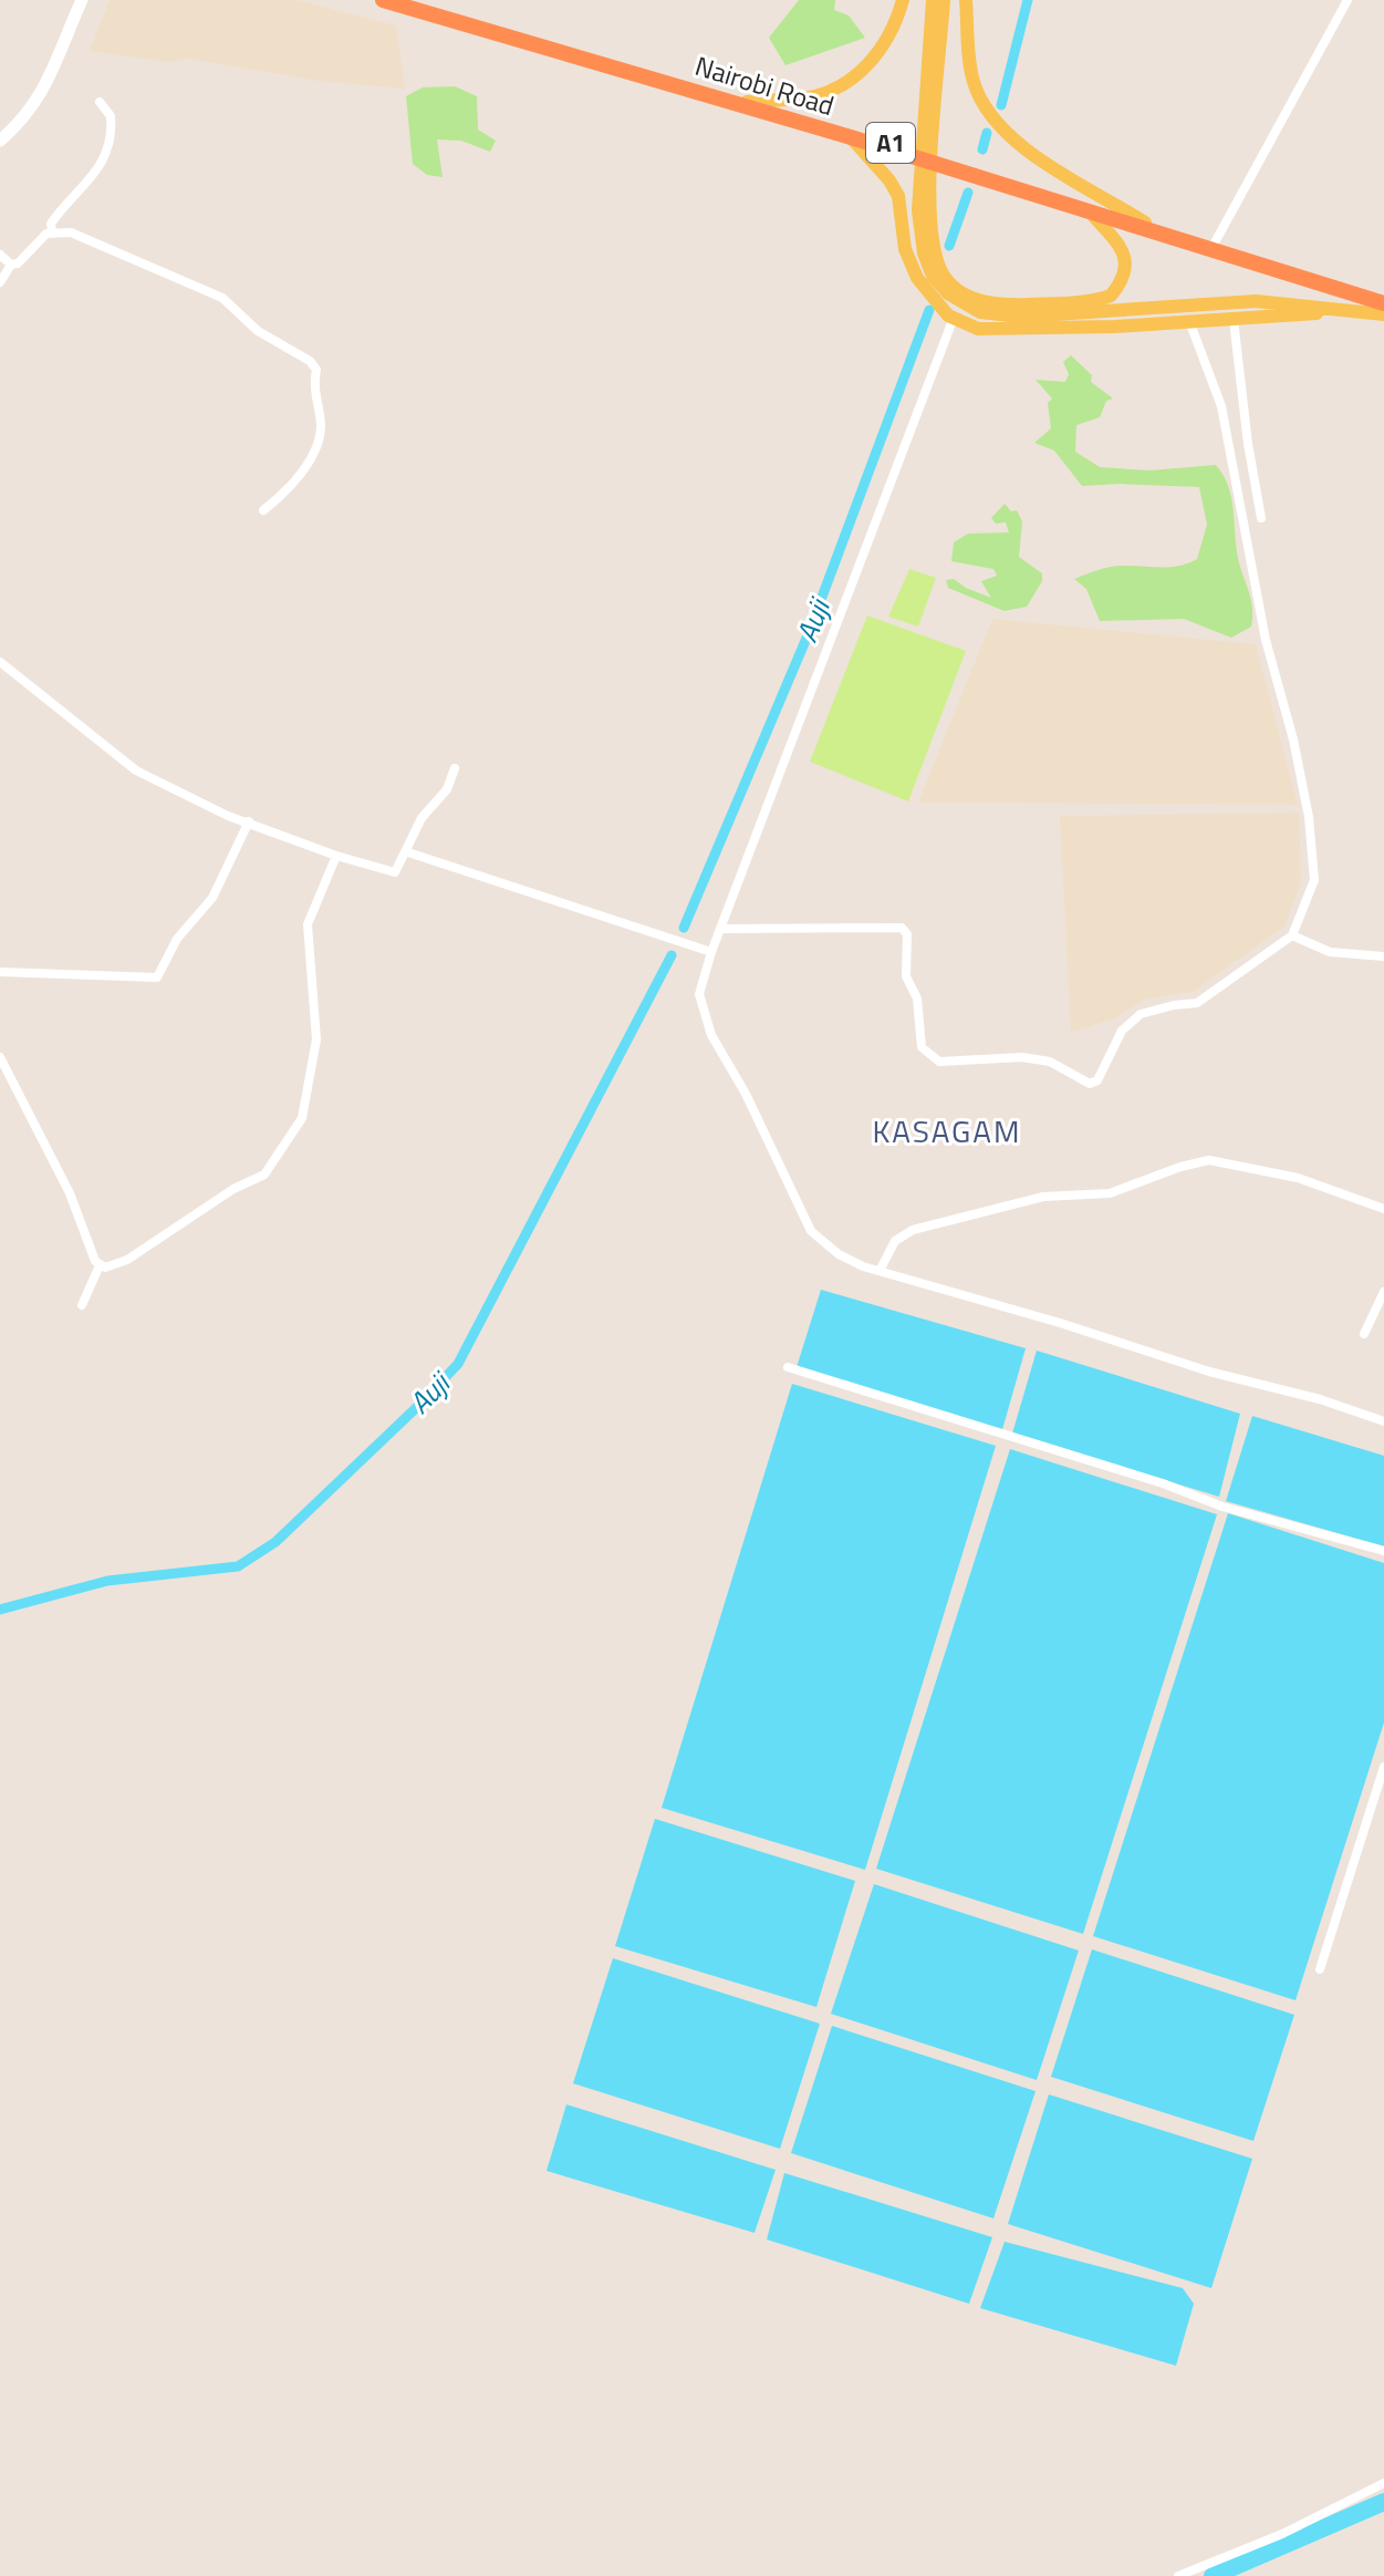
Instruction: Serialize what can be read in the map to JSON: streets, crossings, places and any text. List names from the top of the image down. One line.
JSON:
{"streets":{"highway":["Nairobi Road","A1"]},"districts":["KASAGAM"],"water":["Auji"]}
